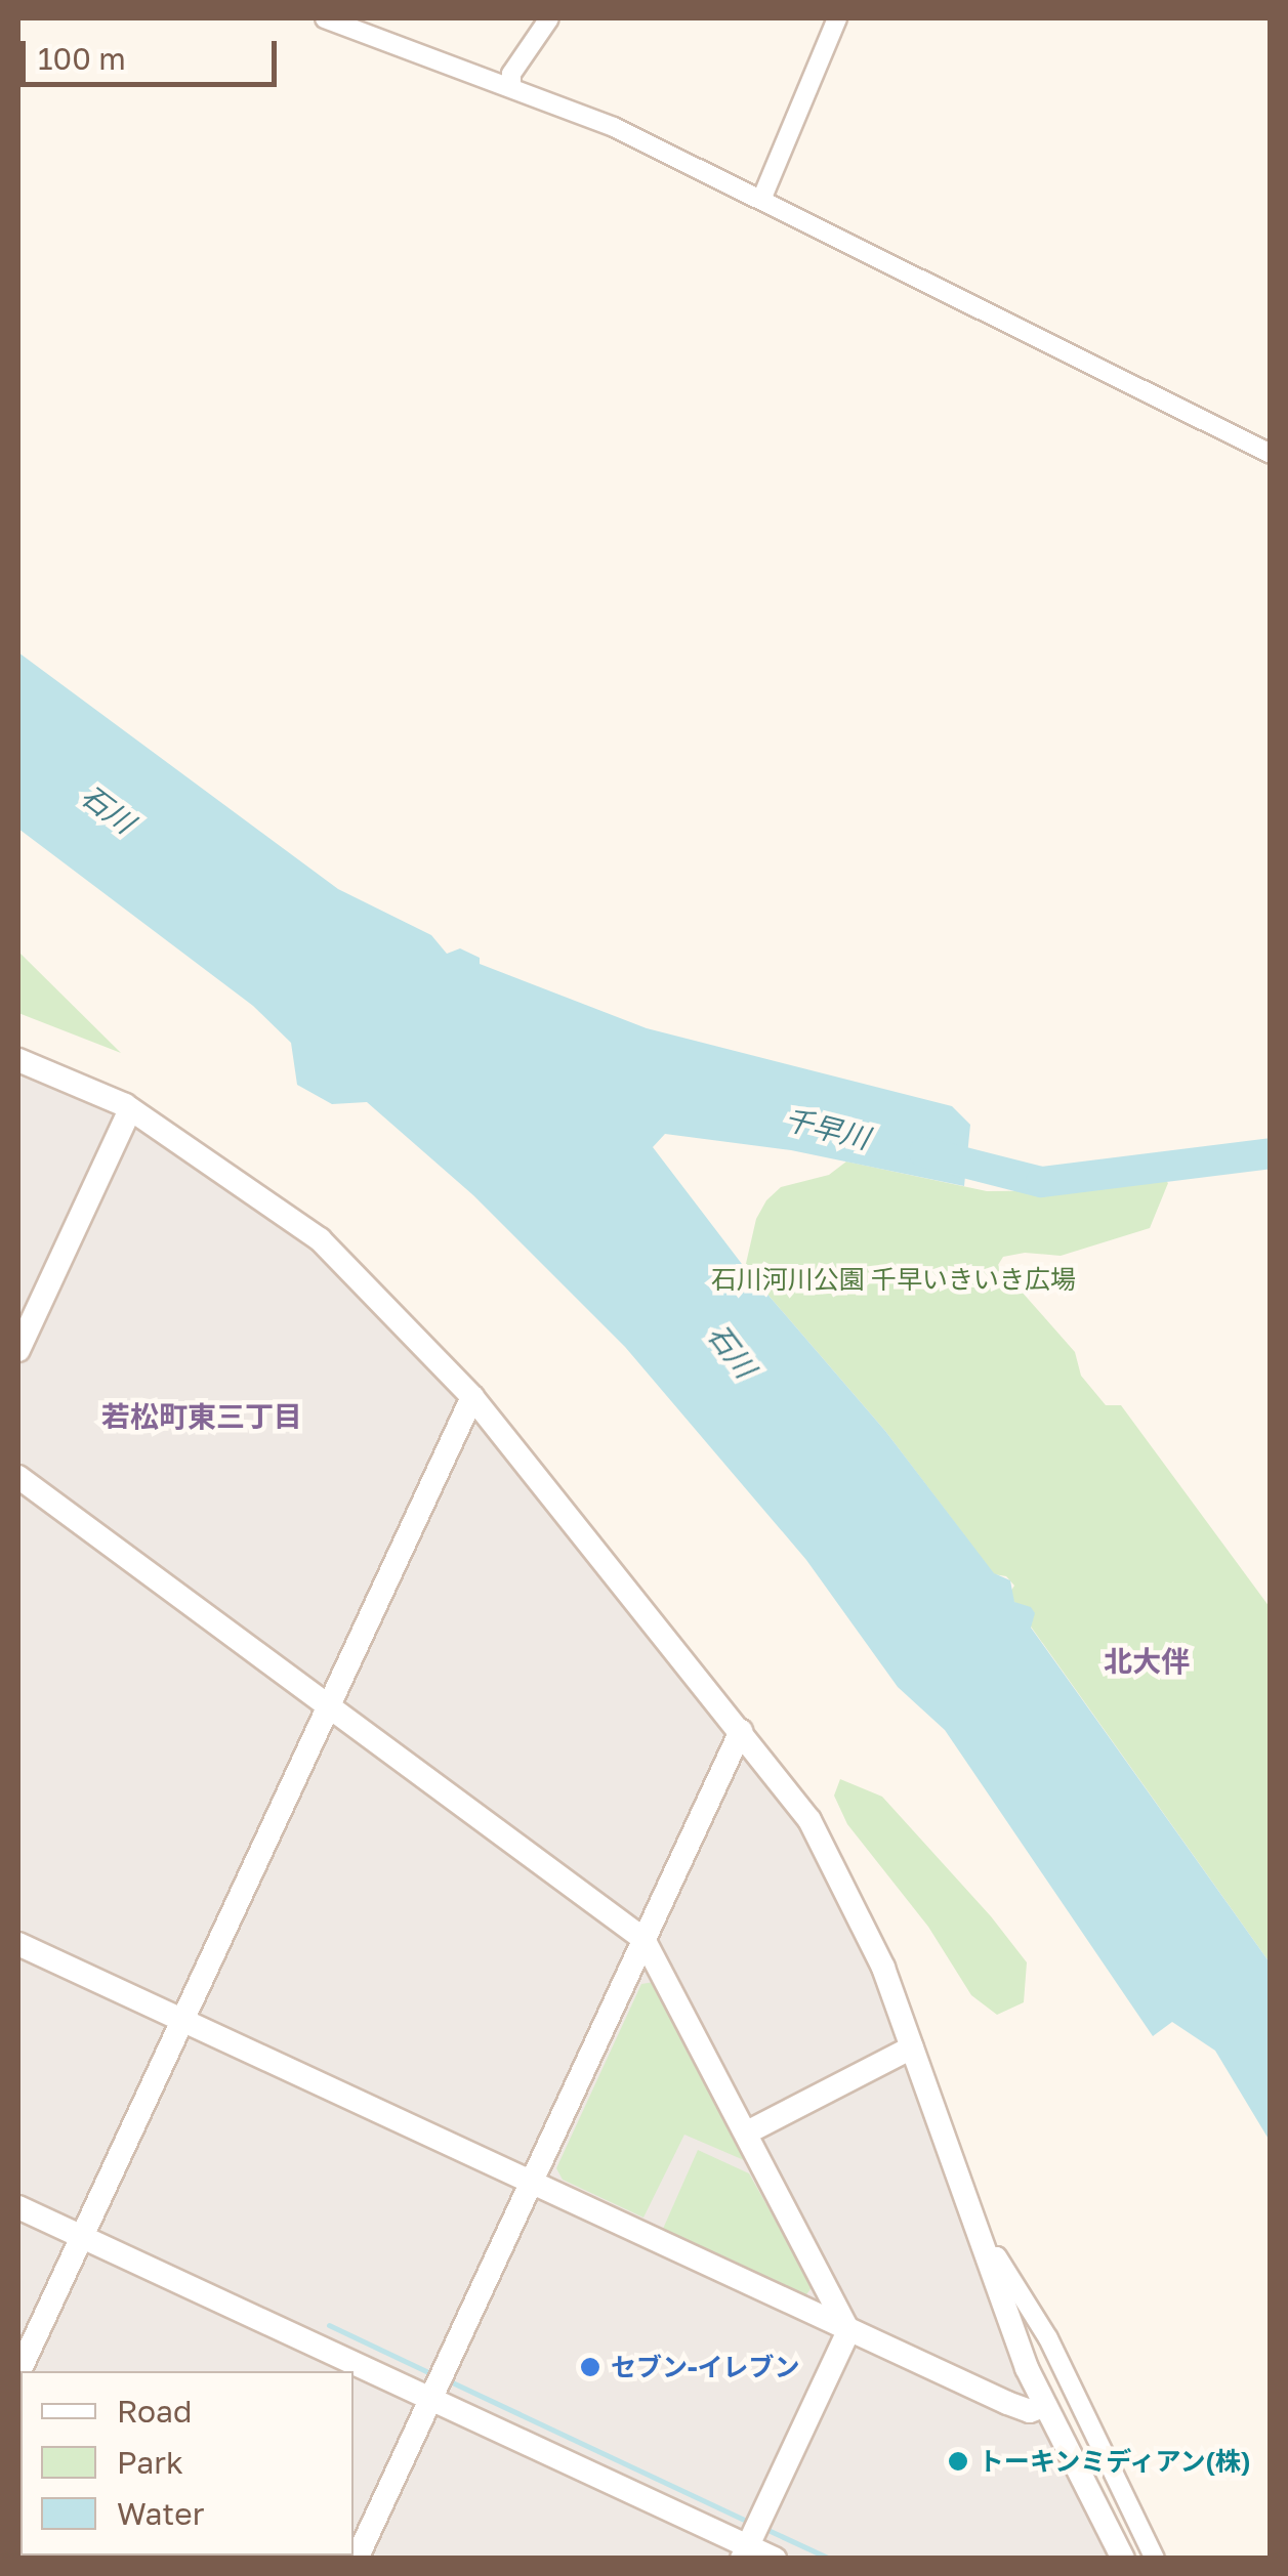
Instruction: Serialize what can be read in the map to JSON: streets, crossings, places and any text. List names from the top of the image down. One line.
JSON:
{"districts":["若松町東三丁目","北大伴"],"water":["石川","千早川"],"parks":["石川河川公園 千早いきいき広場"],"places":["セブン-イレブン","トーキンミディアン(株)"],"legend":["Road","Park","Water"],"scale_bar":"100 m"}
